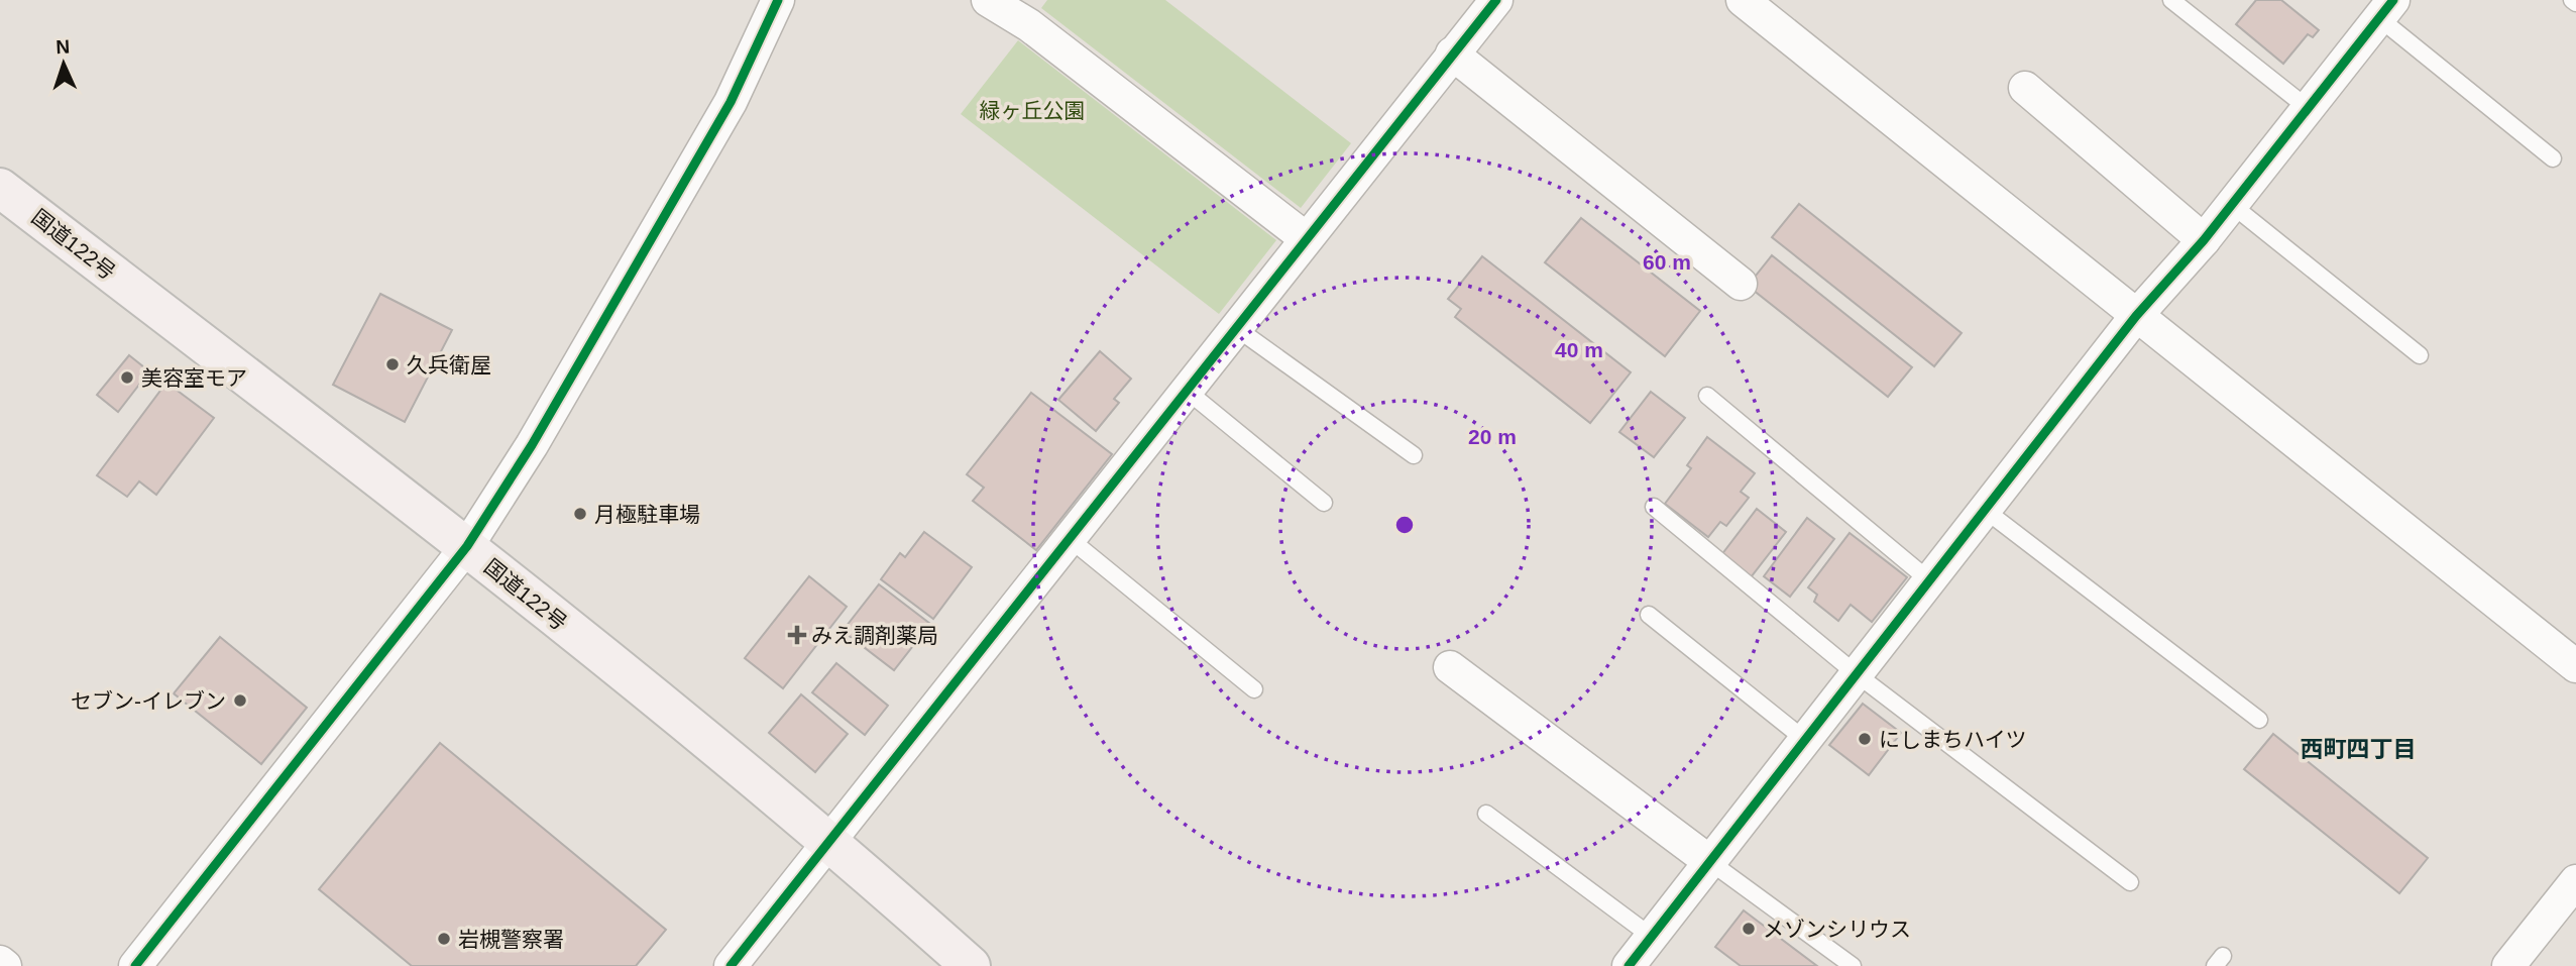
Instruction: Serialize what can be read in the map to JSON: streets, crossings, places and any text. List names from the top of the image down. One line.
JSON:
{"streets":{"highway":["国道122号"]},"districts":["西町四丁目"],"parks":["緑ヶ丘公園"],"places":{"other":["久兵衛屋","美容室モア","月極駐車場","セブン-イレブン","にしまちハイツ","メゾンシリウス","岩槻警察署"],"health":["みえ調剤薬局"]},"north":"top","rings":["60 m","40 m","20 m"]}
